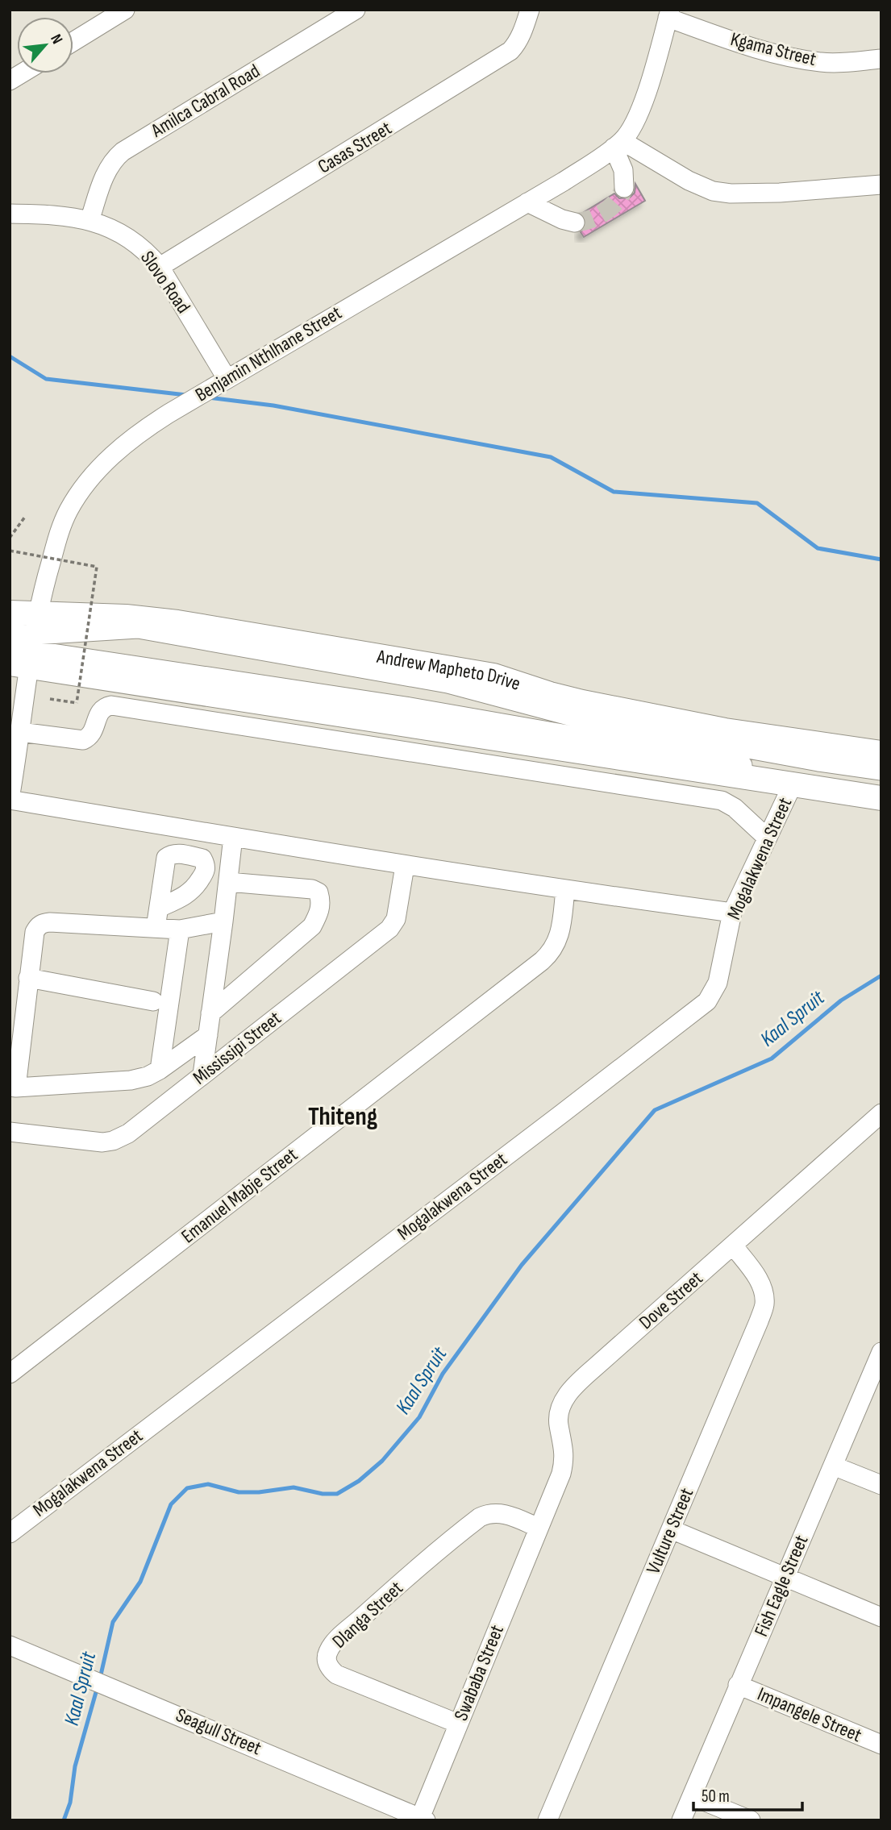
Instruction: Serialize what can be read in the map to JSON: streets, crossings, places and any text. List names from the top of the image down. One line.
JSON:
{"streets":{"main road":["Andrew Mapheto Drive"],"street":["Kgama Street","Amilca Cabral Road","Casas Street","Slovo Road","Benjamin Nthlhane Street","Mogalakwena Street","Mississipi Street","Emanuel Mabje Street","Dove Street","Vulture Street","Fish Eagle Street","Dlanga Street","Swababa Street","Impangele Street","Seagull Street"]},"crossings":[["Kgama Street","Benjamin Nthlhane Street"],["Amilca Cabral Road","Slovo Road"],["Casas Street","Slovo Road"],["Slovo Road","Benjamin Nthlhane Street"],["Benjamin Nthlhane Street","Andrew Mapheto Drive"],["Andrew Mapheto Drive","Mogalakwena Street"],["Dove Street","Vulture Street"],["Dove Street","Dlanga Street"],["Dove Street","Swababa Street"],["Fish Eagle Street","Impangele Street"],["Dlanga Street","Swababa Street"],["Swababa Street","Seagull Street"]],"districts":["Thiteng"],"water":["Kaal Spruit"],"scale_bar":"50 m","north":"top right"}
